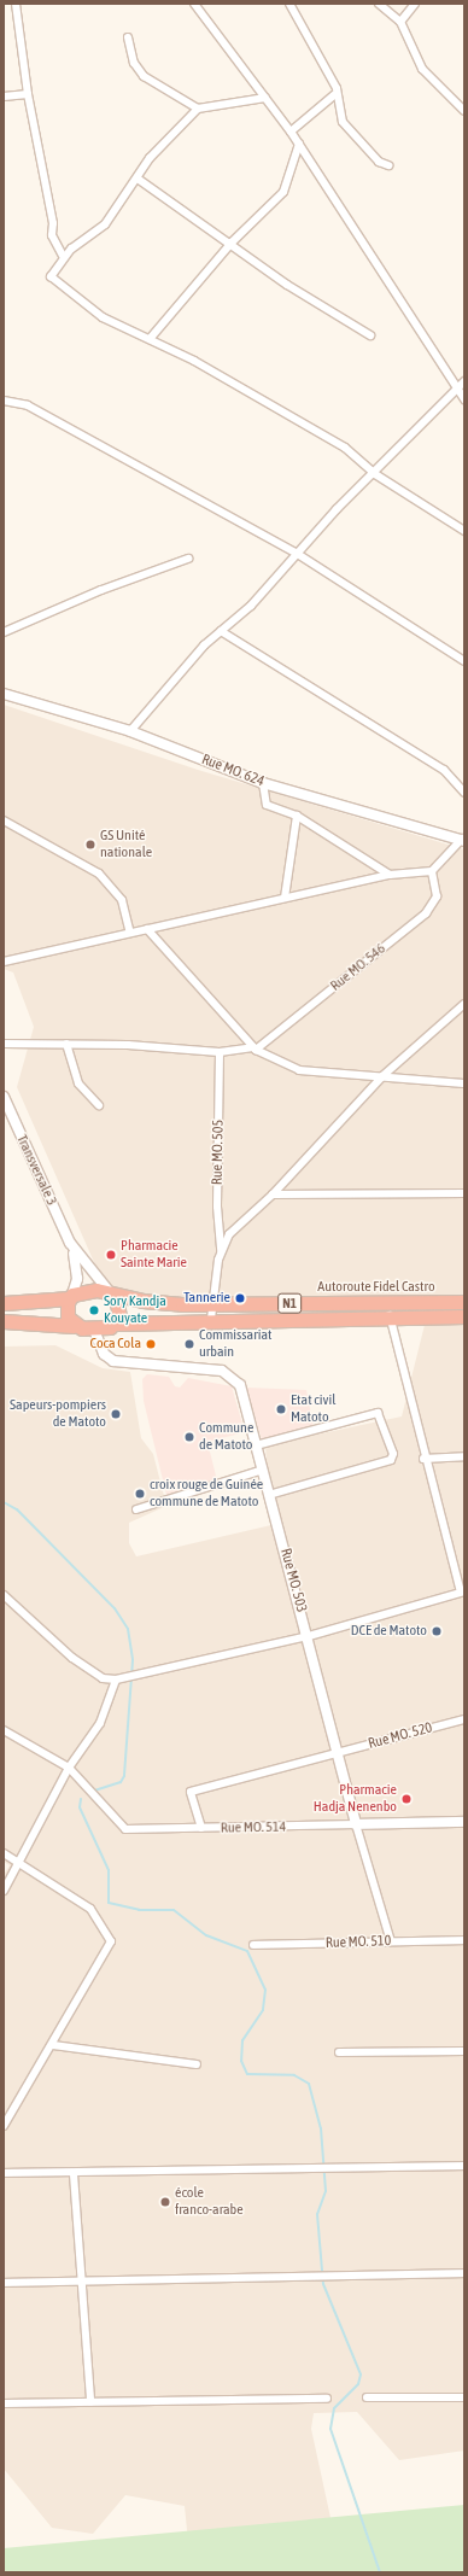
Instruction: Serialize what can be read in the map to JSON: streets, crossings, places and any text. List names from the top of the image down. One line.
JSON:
{"streets":{"highway":["Autoroute Fidel Castro","N1"],"street":["Rue MO. 624","Rue MO. 546","Rue MO. 505","Transversale 3","Rue MO. 503","Rue MO. 520","Rue MO. 514","Rue MO. 510"]},"crossings":[["Transversale 3","Autoroute Fidel Castro"],["Transversale 3","Rue MO. 503"],["Autoroute Fidel Castro","Rue MO. 503"],["Rue MO. 503","Rue MO. 520"],["Rue MO. 503","Rue MO. 514"],["Rue MO. 503","Rue MO. 510"],["Rue MO. 520","Rue MO. 514"]],"places":["GS Unité nationale","Pharmacie Sainte Marie","Tannerie","Sory Kandja Kouyate","Coca Cola","Commissariat urbain","Etat civil Matoto","Sapeurs-pompiers de Matoto","Commune de Matoto","croix rouge de Guinée commune de Matoto","DCE de Matoto","Pharmacie Hadja Nenenbo","école franco-arabe"]}
